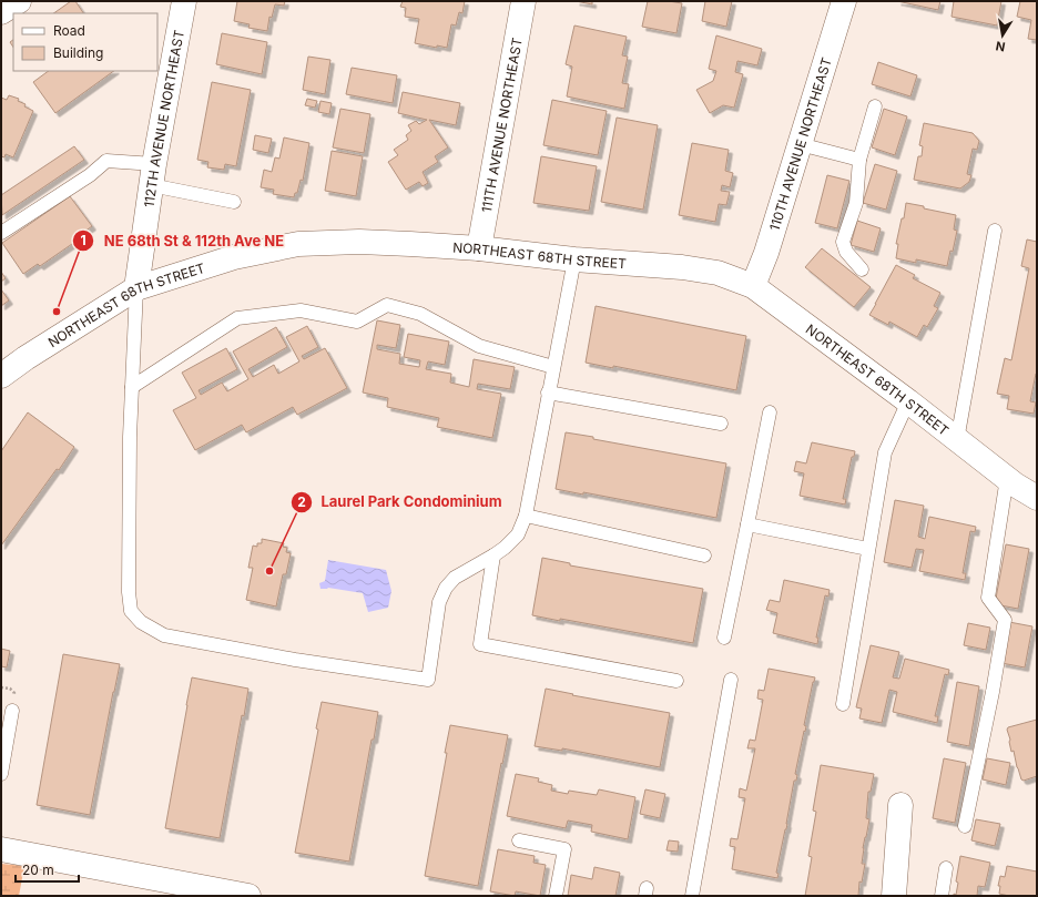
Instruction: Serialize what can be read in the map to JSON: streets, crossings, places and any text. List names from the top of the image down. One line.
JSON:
{"streets":{"street":["112TH AVENUE NORTHEAST","111TH AVENUE NORTHEAST","110TH AVENUE NORTHEAST","NORTHEAST 68TH STREET"]},"crossings":[["112TH AVENUE NORTHEAST","NORTHEAST 68TH STREET"],["111TH AVENUE NORTHEAST","NORTHEAST 68TH STREET"],["110TH AVENUE NORTHEAST","NORTHEAST 68TH STREET"]],"places":["NE 68th St & 112th Ave NE","Laurel Park Condominium"],"legend":["Road","Building"],"scale_bar":"20 m","north":"bottom"}
